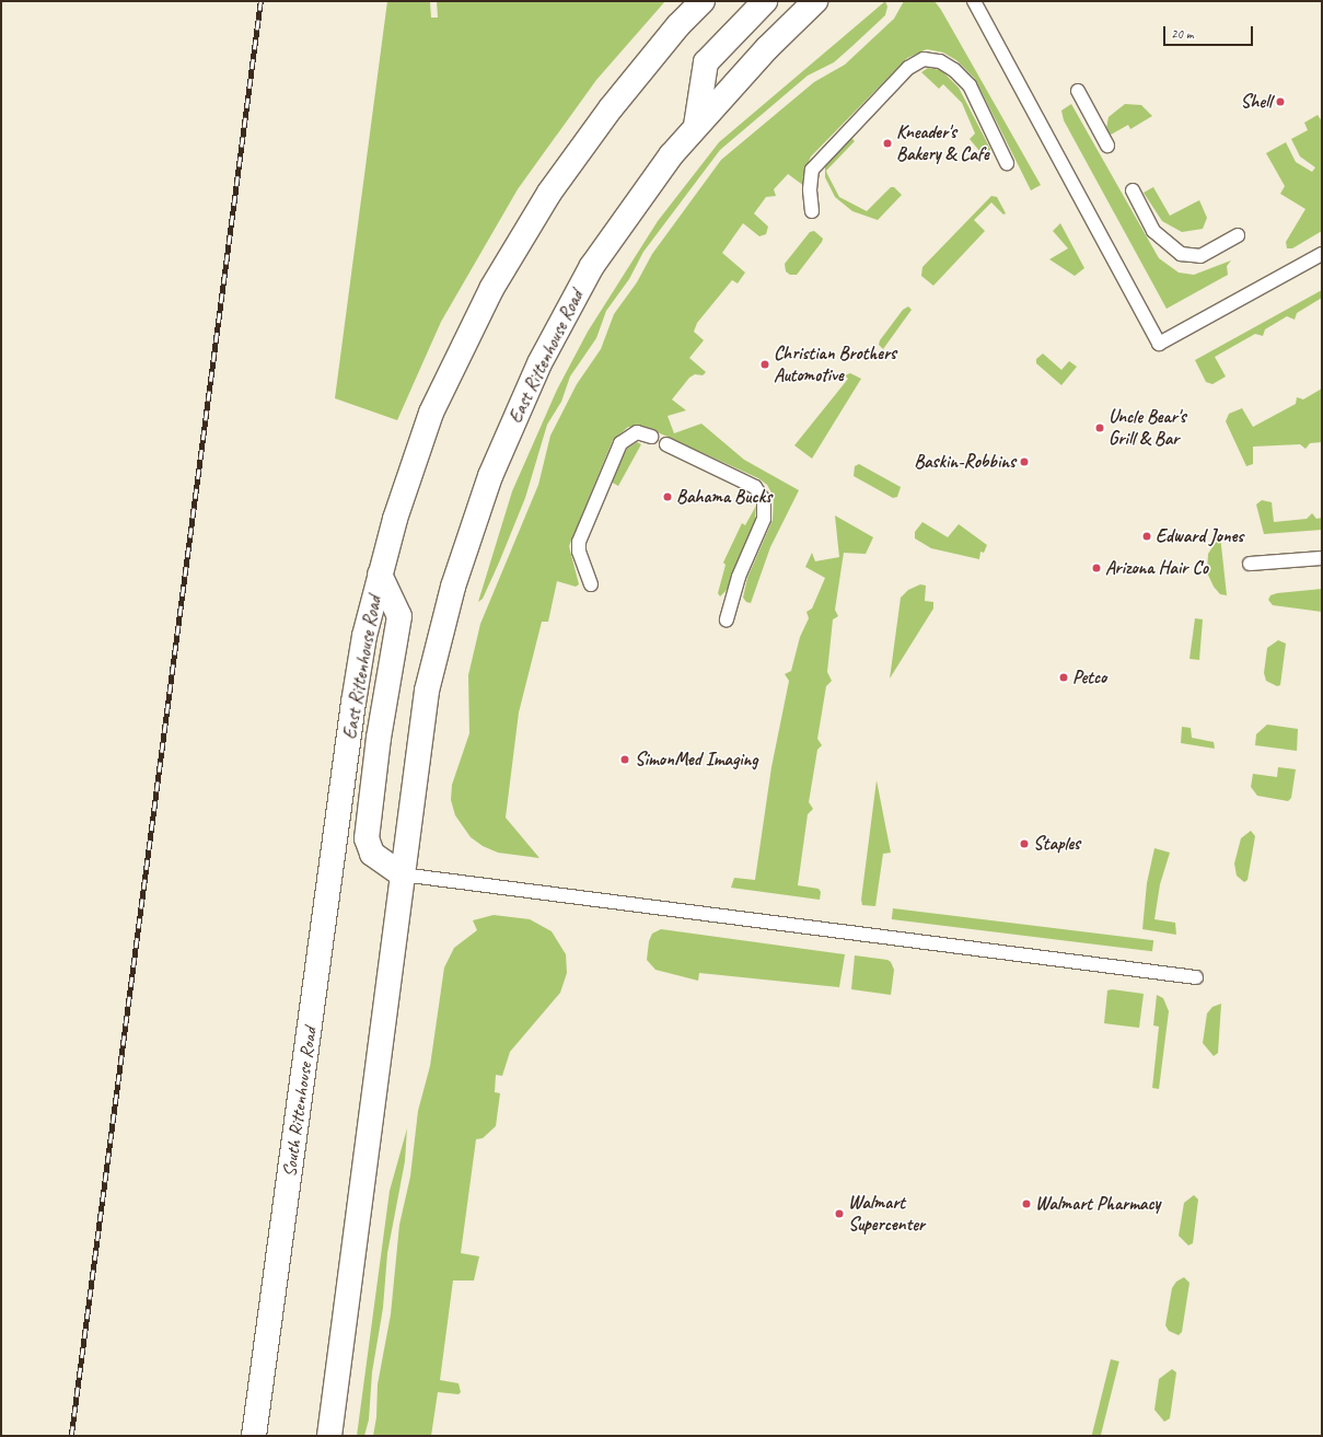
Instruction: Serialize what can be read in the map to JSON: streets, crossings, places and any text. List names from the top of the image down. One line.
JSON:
{"streets":{"main road":["East Rittenhouse Road","South Rittenhouse Road"]},"crossings":[["East Rittenhouse Road","South Rittenhouse Road"]],"places":["Shell","Kneader's Bakery & Cafe","Christian Brothers Automotive","Uncle Bear's Grill & Bar","Baskin-Robbins","Bahama Bucks","Edward Jones","Arizona Hair Co","Petco","SimonMed Imaging","Staples","Walmart Pharmacy","Walmart Supercenter"],"scale_bar":"20 m"}
